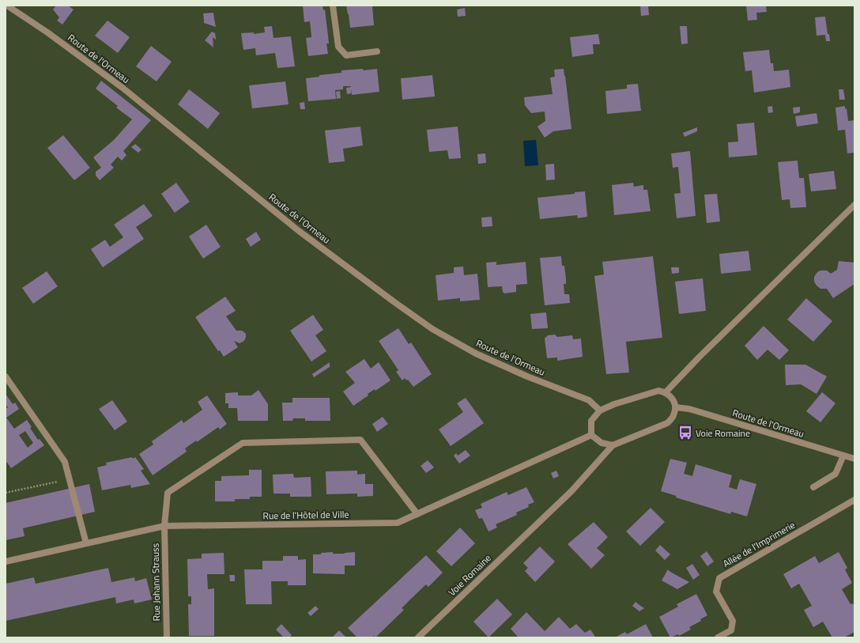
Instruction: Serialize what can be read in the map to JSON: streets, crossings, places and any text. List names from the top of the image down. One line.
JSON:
{"streets":{"street":["Route de l'Ormeau","Rue de l'Hôtel de Ville","Allée de l'Imprimerie","Voie Romaine","Rue Johann Strauss"]},"crossings":[["Rue de l'Hôtel de Ville","Rue Johann Strauss"]],"places":{"bus stop":["Voie Romaine"]}}
